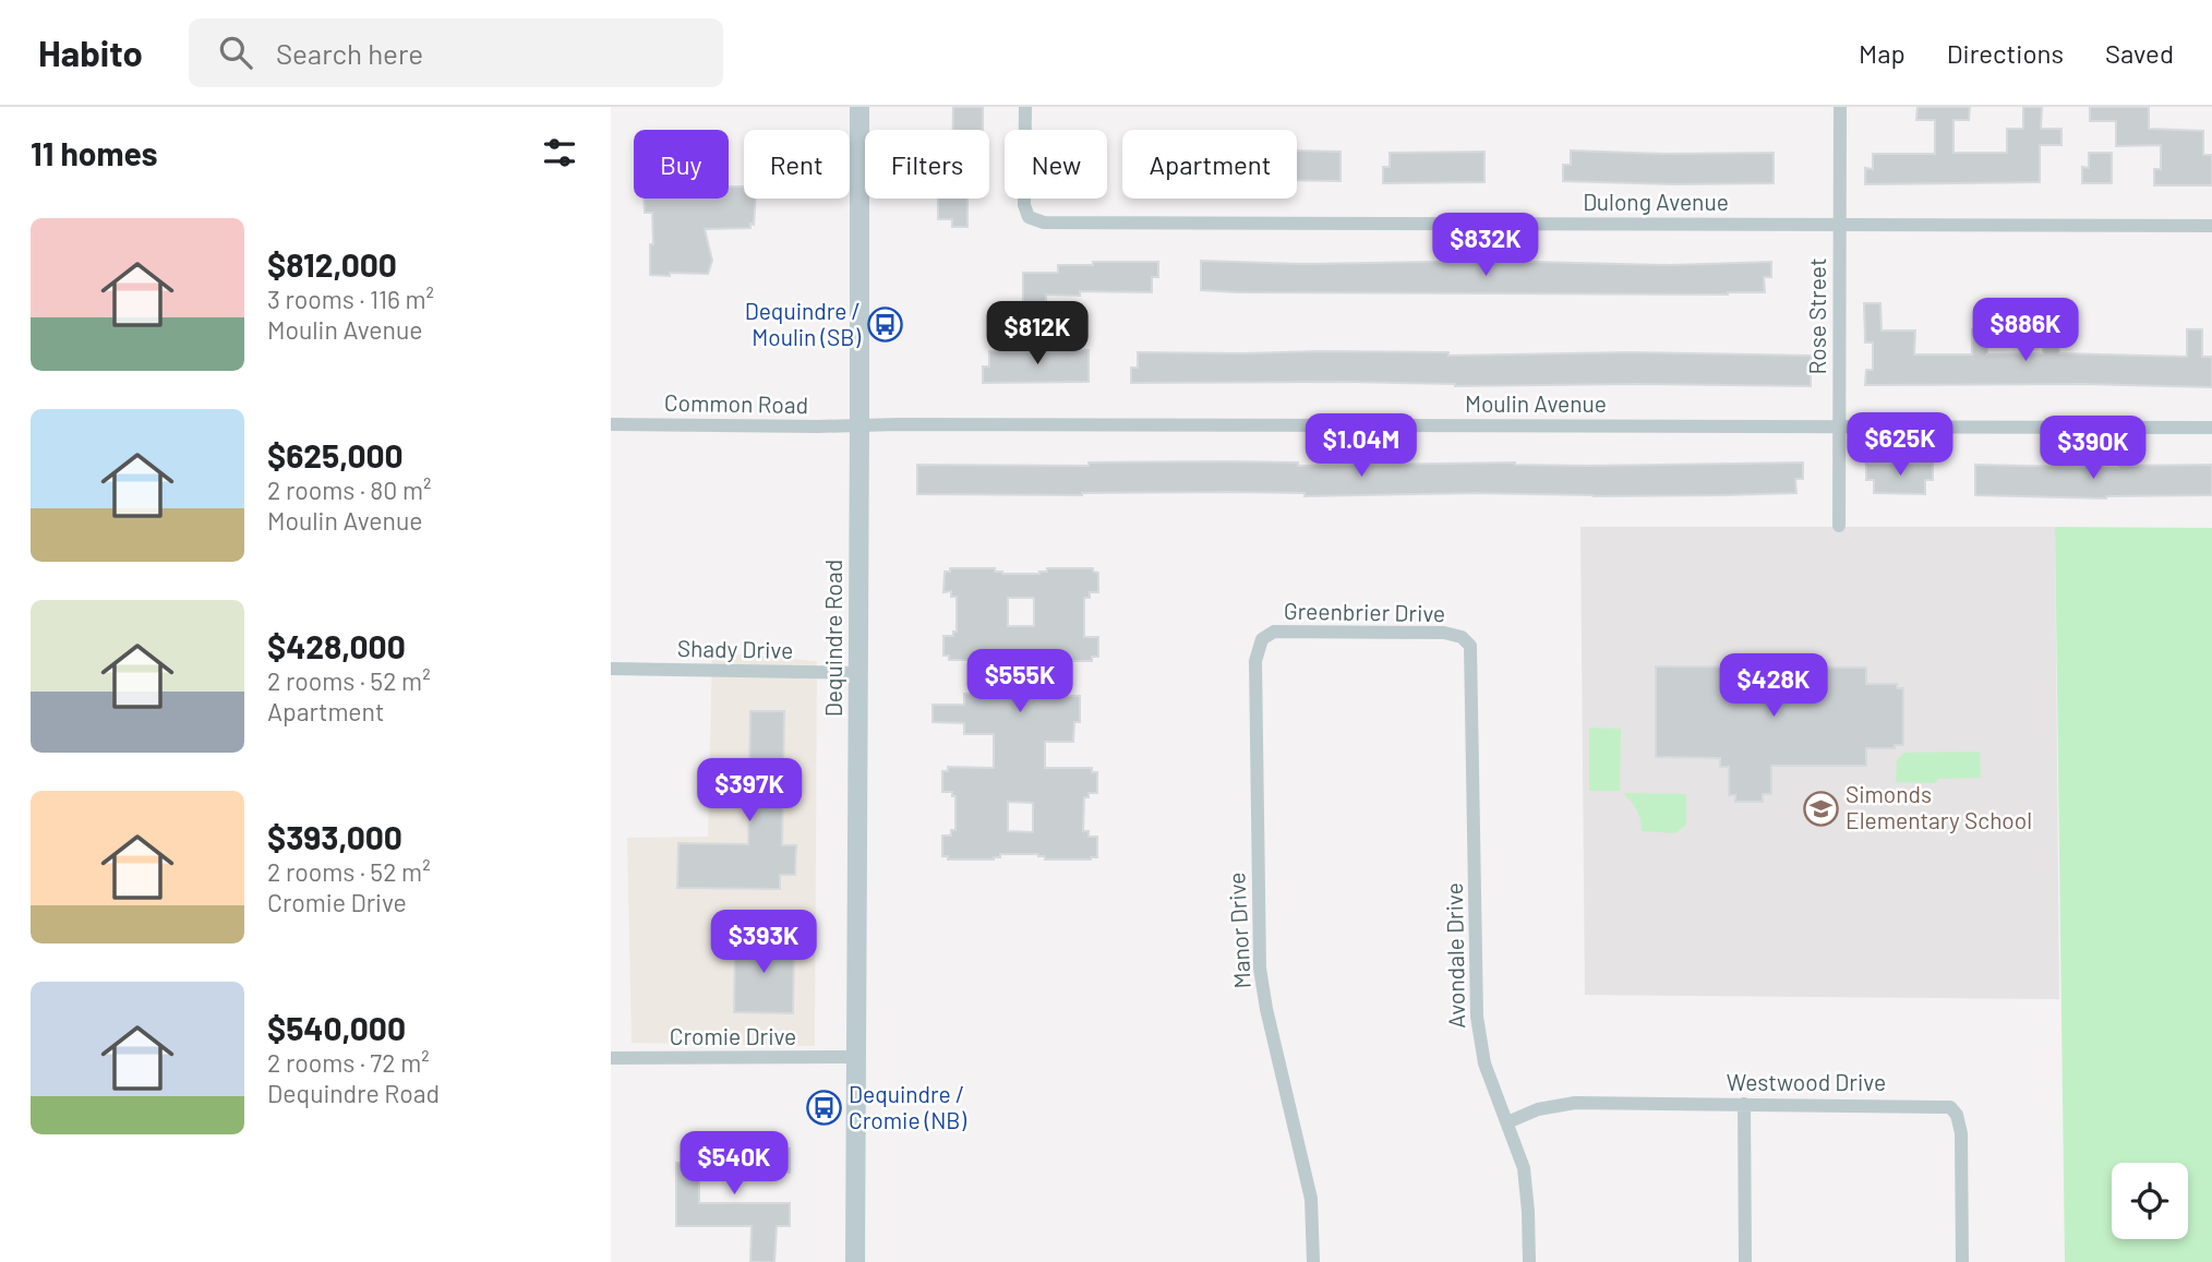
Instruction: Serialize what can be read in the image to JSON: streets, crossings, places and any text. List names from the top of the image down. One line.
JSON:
{"streets":{"main road":["Dequindre Road"],"street":["Dulong Avenue","Rose Street","Common Road","Moulin Avenue","Greenbrier Drive","Shady Drive","Manor Drive","Avondale Drive","Cromie Drive","Westwood Drive"]},"crossings":[["Dulong Avenue","Rose Street"],["Rose Street","Moulin Avenue"],["Common Road","Moulin Avenue"],["Common Road","Dequindre Road"],["Moulin Avenue","Dequindre Road"],["Greenbrier Drive","Manor Drive"],["Greenbrier Drive","Avondale Drive"],["Dequindre Road","Shady Drive"],["Dequindre Road","Cromie Drive"],["Avondale Drive","Westwood Drive"]],"places":{"bus stop":["Dequindre / Moulin (SB)","Dequindre / Cromie (NB)"],"school or university":["Simonds Elementary School"]},"page":{"header":"Habito","search":"Search here","nav":["Map","Directions","Saved"],"heading":"11 homes","chip":["Buy","Rent","Filters","New","Apartment"],"list":[{"name":"$812,000","note":"3 rooms · 116 m² · Moulin Avenue"},{"name":"$625,000","note":"2 rooms · 80 m² · Moulin Avenue"},{"name":"$428,000","note":"2 rooms · 52 m² · Apartment"},{"name":"$393,000","note":"2 rooms · 52 m² · Cromie Drive"},{"name":"$540,000","note":"2 rooms · 72 m² · Dequindre Road"}],"price":["$832K","$886K","$812K","$625K","$1.04M","$390K","$555K","$428K","$397K","$393K","$540K"]}}
